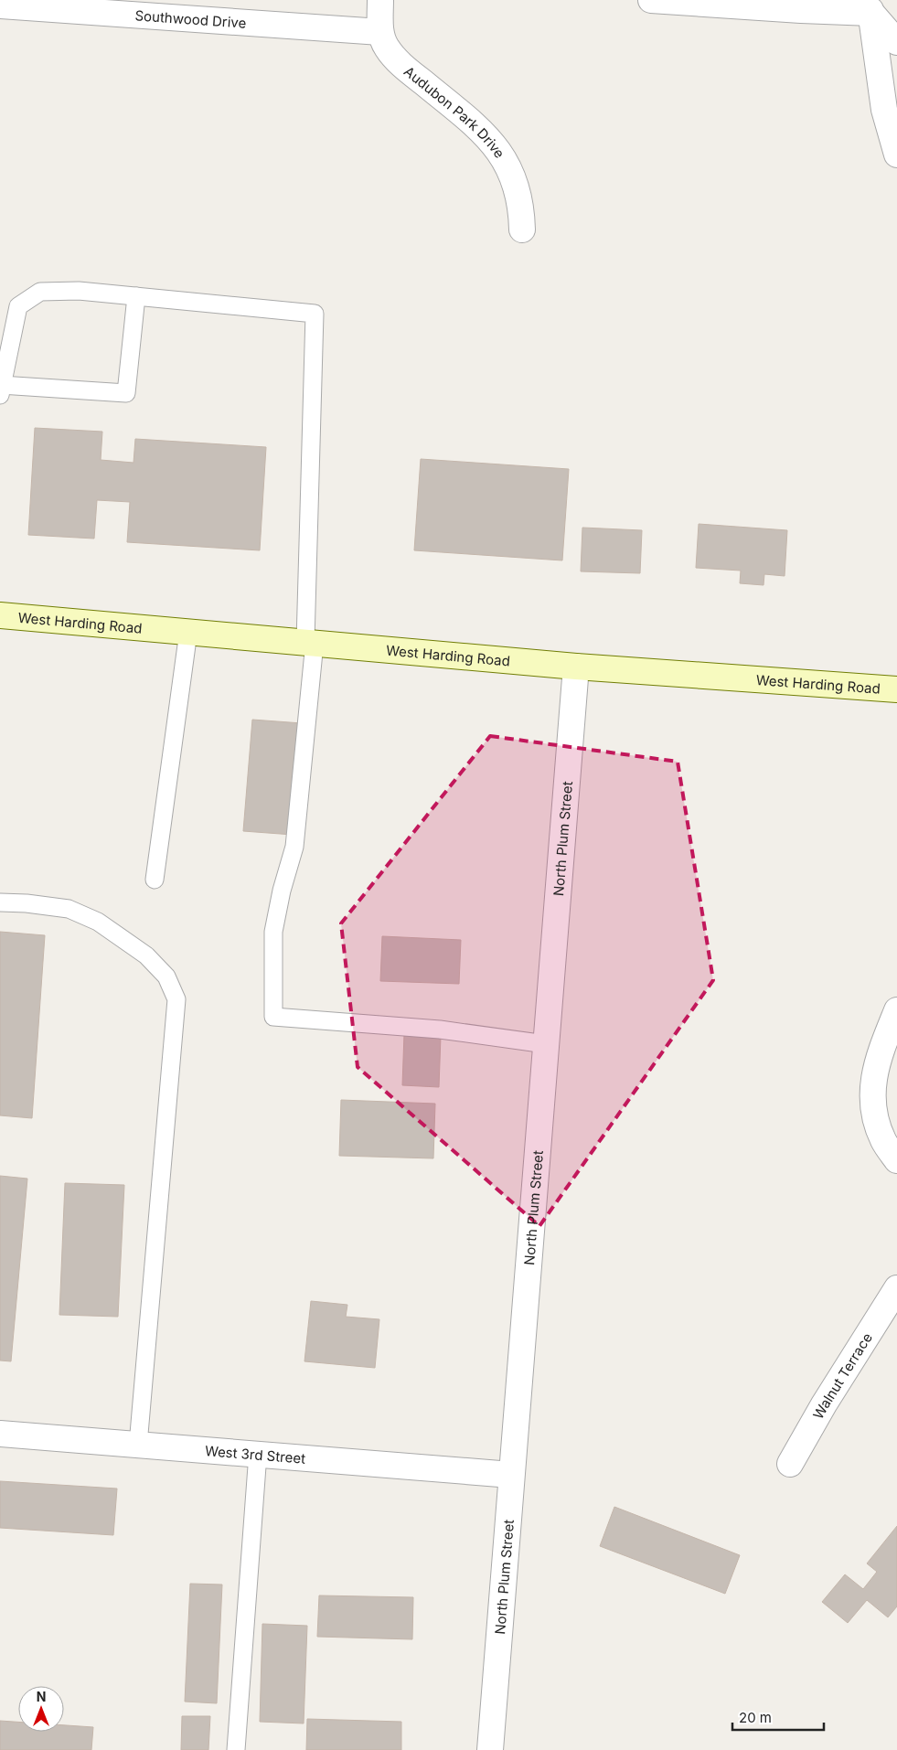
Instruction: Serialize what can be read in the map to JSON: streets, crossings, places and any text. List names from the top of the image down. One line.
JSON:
{"streets":{"street":["Southwood Drive","Audubon Park Drive","West Harding Road","North Plum Street","Walnut Terrace","West 3rd Street"]},"crossings":[["Southwood Drive","Audubon Park Drive"],["West Harding Road","North Plum Street"],["North Plum Street","West 3rd Street"]],"scale_bar":"20 m","north":"top"}
